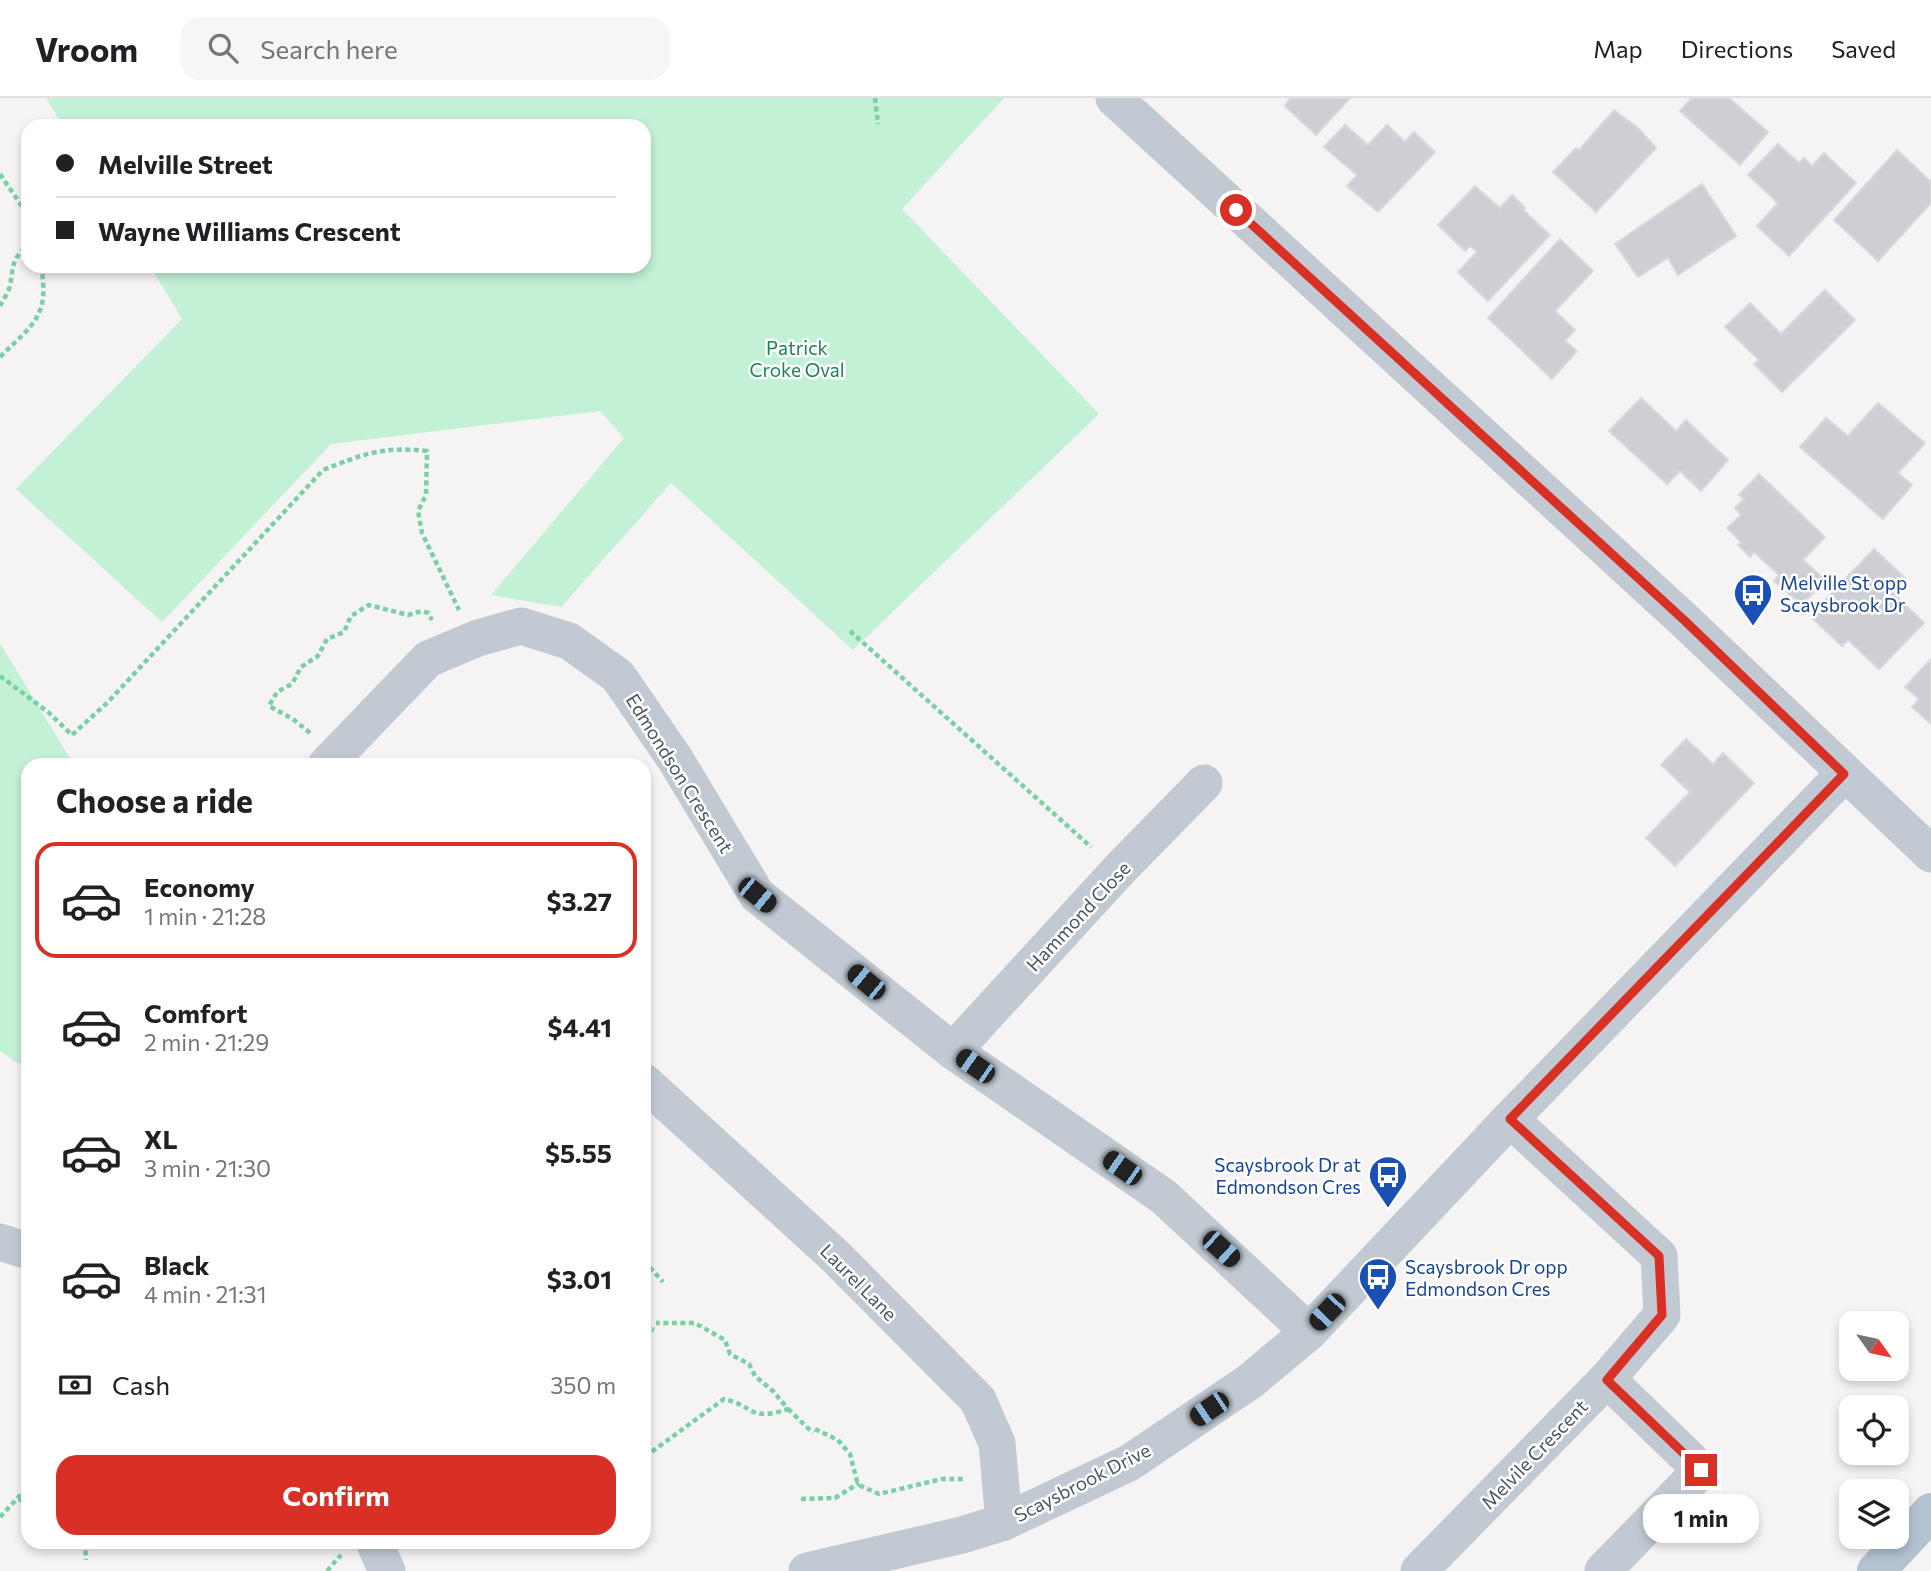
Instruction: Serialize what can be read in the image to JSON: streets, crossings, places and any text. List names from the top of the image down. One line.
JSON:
{"streets":{"street":["Edmondson Crescent","Hammond Close","Laurel Lane","Melvile Crescent","Scaysbrook Drive"]},"crossings":[["Edmondson Crescent","Hammond Close"],["Edmondson Crescent","Scaysbrook Drive"],["Laurel Lane","Scaysbrook Drive"],["Melvile Crescent","Scaysbrook Drive"]],"parks":["Patrick Croke Oval"],"places":{"bus stop":["Melville St opp Scaysbrook Dr","Scaysbrook Dr at Edmondson Cres","Scaysbrook Dr opp Edmondson Cres"]},"north":"bottom right","page":{"header":"Vroom","search":"Search here","nav":["Map","Directions","Saved"],"banner":["Melville Street","Wayne Williams Crescent"],"heading":"Choose a ride","list":[{"name":"Economy","note":"1 min · 21:28","value":"$3.27"},{"name":"Comfort","note":"2 min · 21:29","value":"$4.41"},{"name":"XL","note":"3 min · 21:30","value":"$5.55"},{"name":"Black","note":"4 min · 21:31","value":"$3.01"}],"pay":["Cash","350 m"],"buttons":"Confirm","bubble":"1 min"}}
